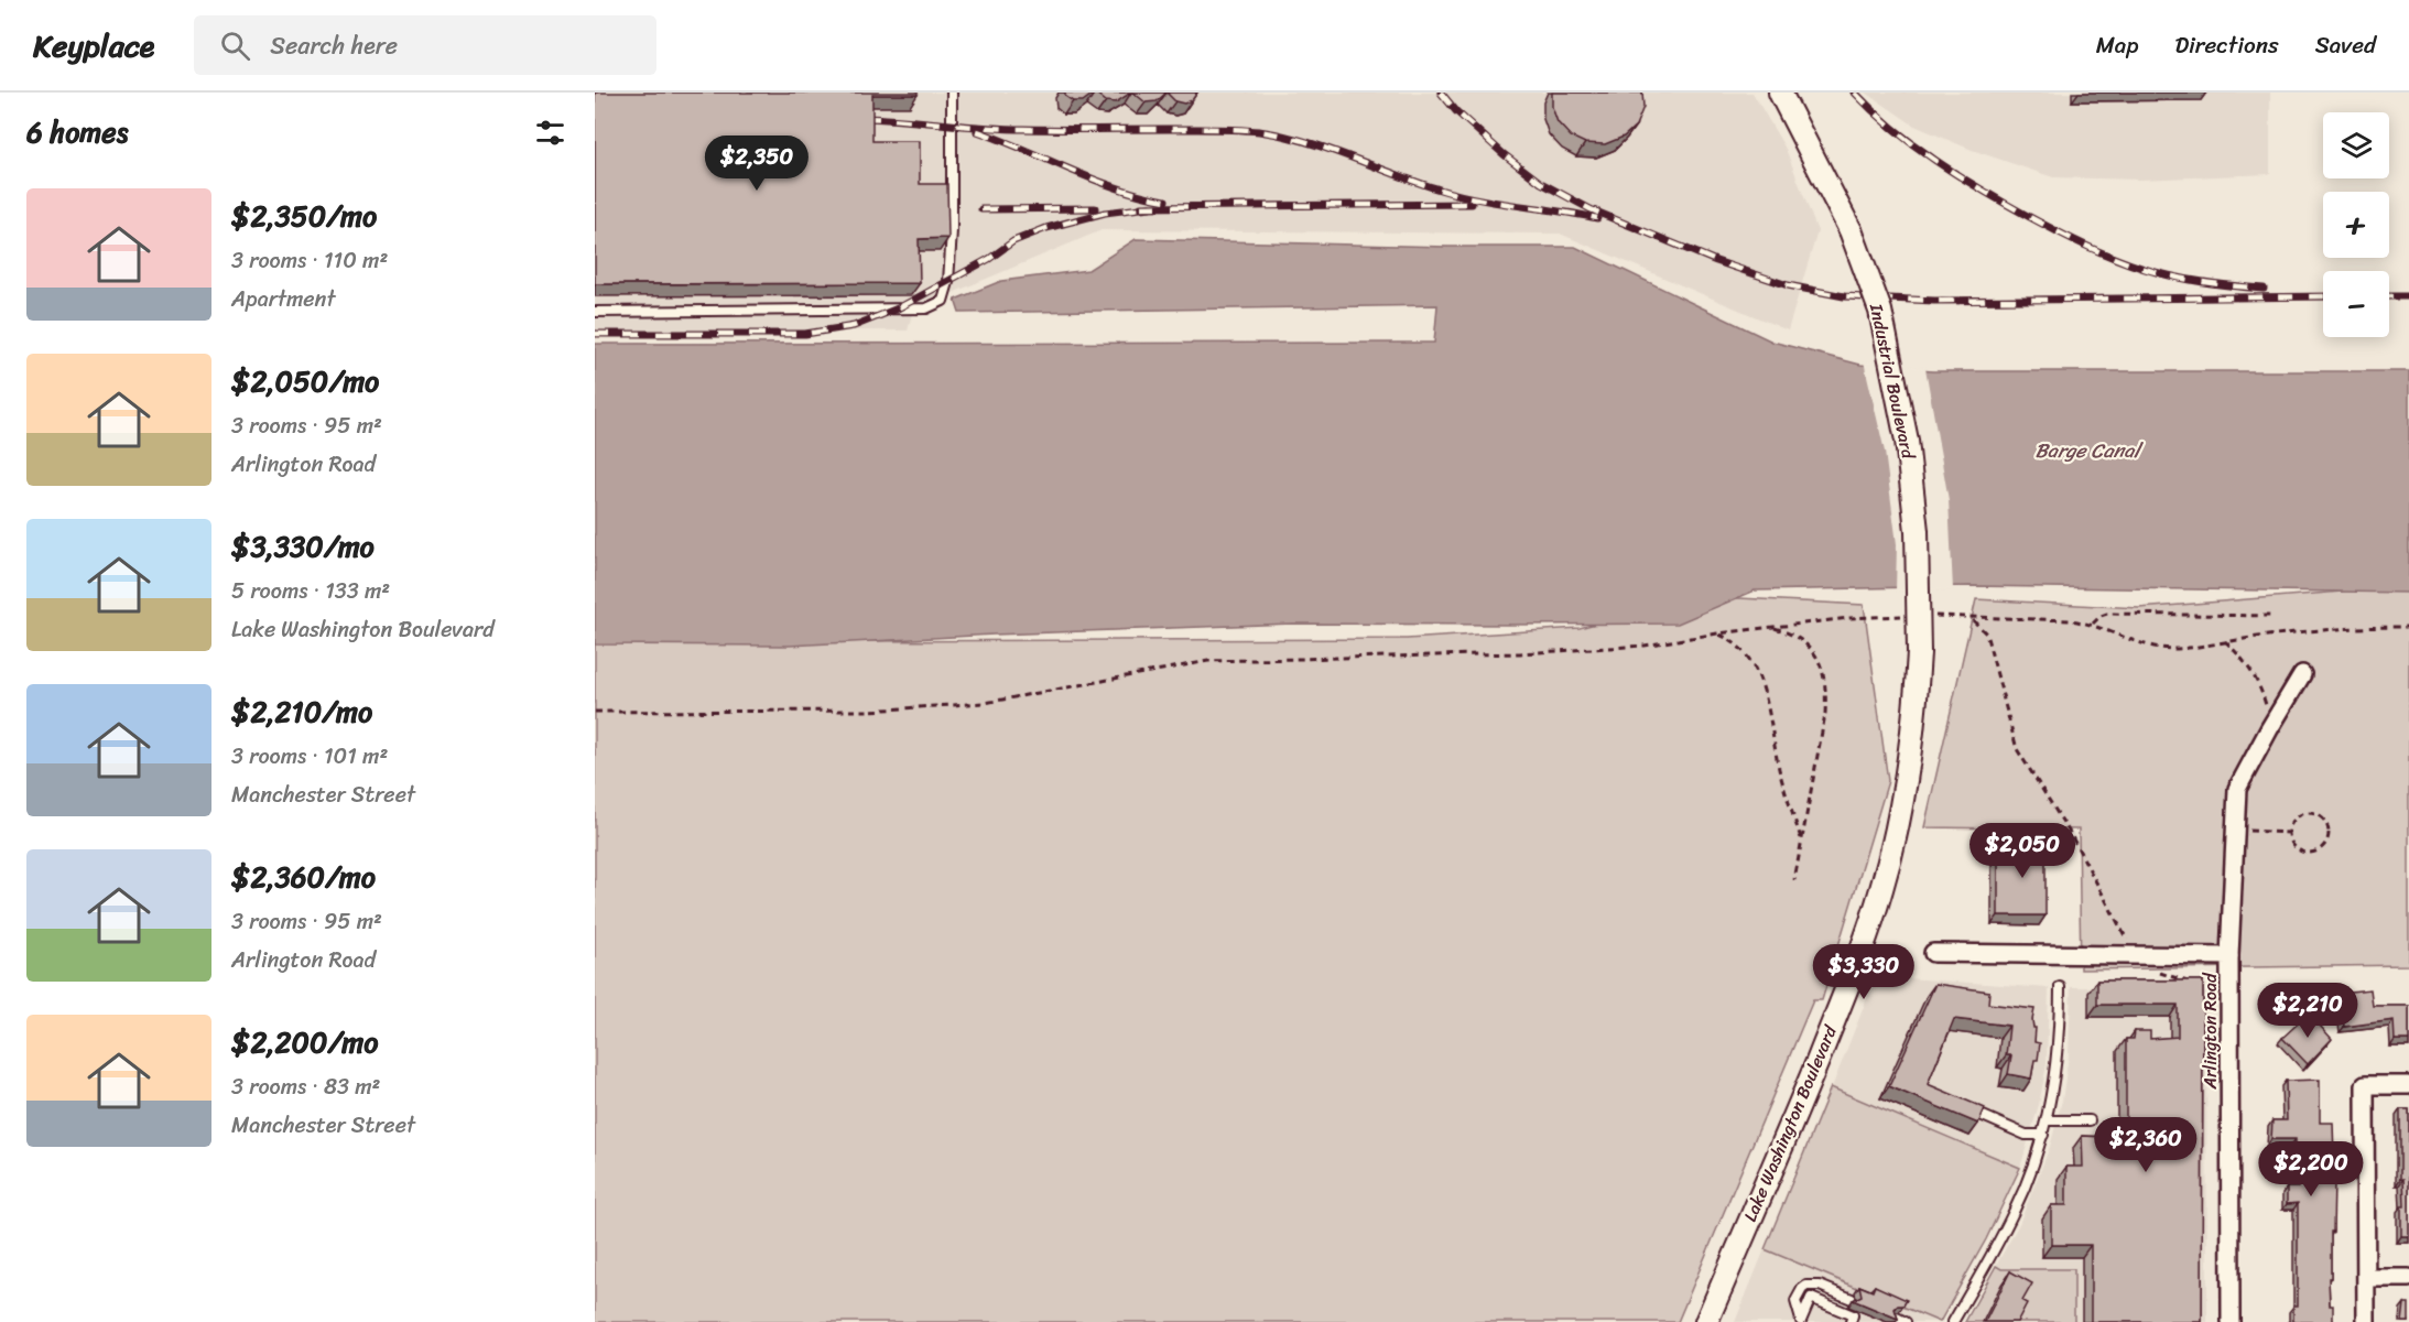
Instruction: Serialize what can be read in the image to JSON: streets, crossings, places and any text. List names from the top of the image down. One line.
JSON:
{"streets":{"main road":["Industrial Boulevard","Lake Washington Boulevard"],"street":["Arlington Road"]},"crossings":[["Industrial Boulevard","Lake Washington Boulevard"]],"water":["Barge Canal"],"page":{"header":"Keyplace","search":"Search here","nav":["Map","Directions","Saved"],"heading":"6 homes","map_buttons":["+","−"],"price":["$2,350","$2,050","$3,330","$2,210","$2,360","$2,200"],"list":[{"name":"$2,350/mo","note":"3 rooms · 110 m² · Apartment"},{"name":"$2,050/mo","note":"3 rooms · 95 m² · Arlington Road"},{"name":"$3,330/mo","note":"5 rooms · 133 m² · Lake Washington Boulevard"},{"name":"$2,210/mo","note":"3 rooms · 101 m² · Manchester Street"},{"name":"$2,360/mo","note":"3 rooms · 95 m² · Arlington Road"},{"name":"$2,200/mo","note":"3 rooms · 83 m² · Manchester Street"}]}}
